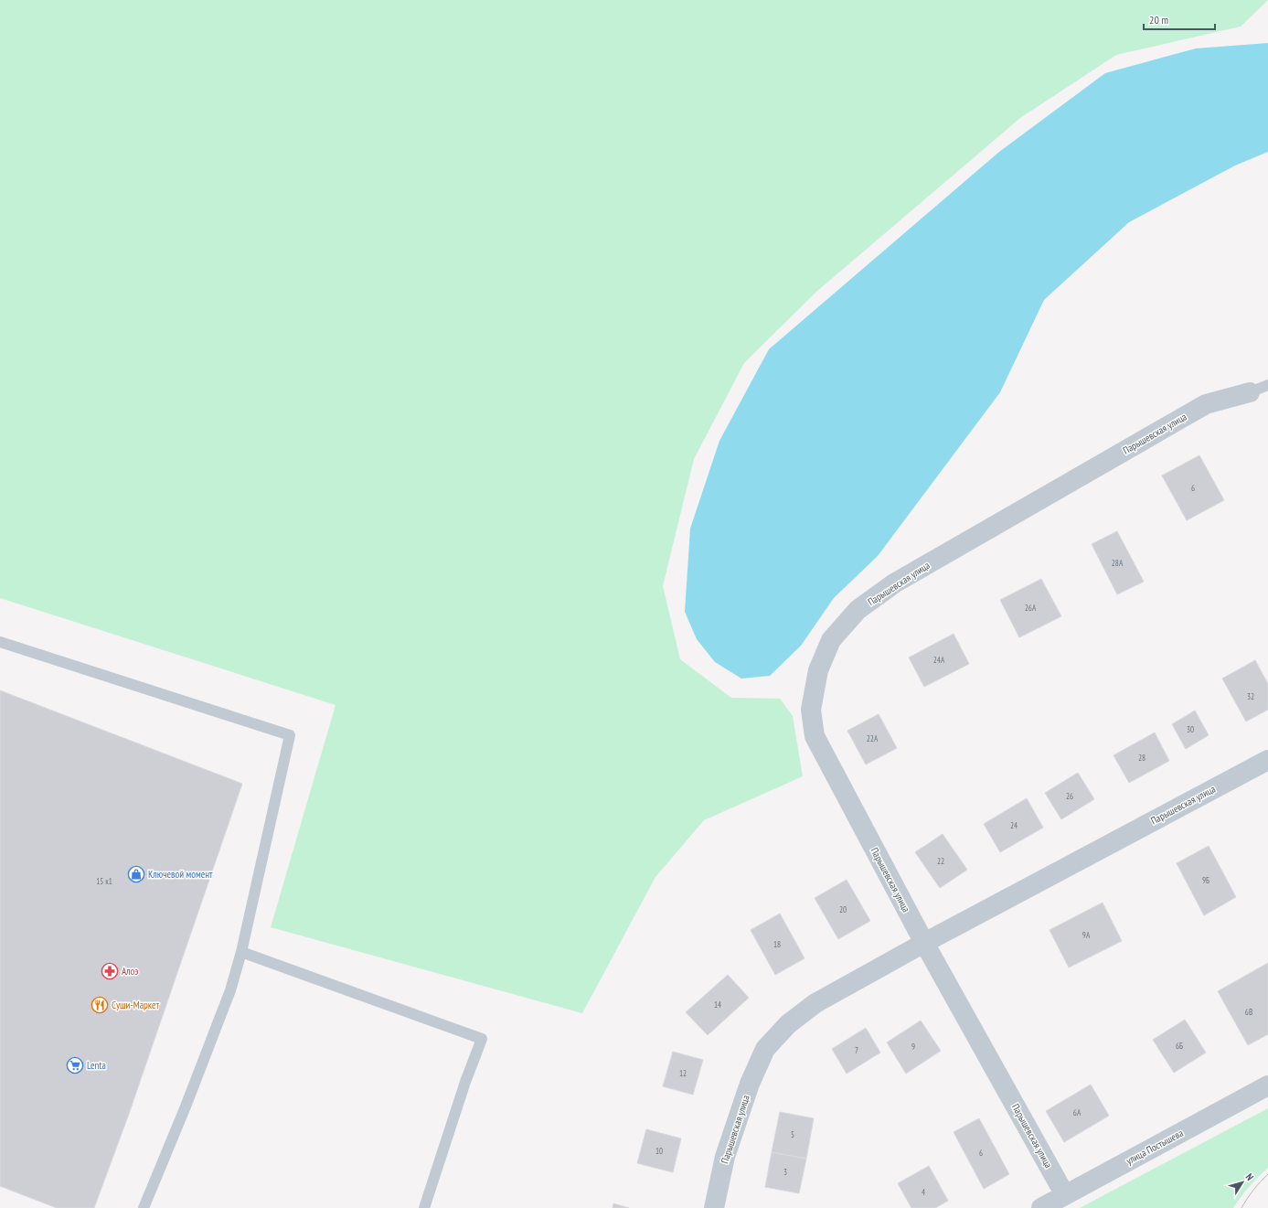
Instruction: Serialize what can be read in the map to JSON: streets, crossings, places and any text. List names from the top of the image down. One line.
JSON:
{"streets":{"street":["Парышевская улица","улица Постышева"]},"crossings":[["Парышевская улица","улица Постышева"]],"places":{"shop":["Ключевой момент"],"pharmacy":["Алоэ"],"restaurant":["Суши-Маркет"],"supermarket":["Lenta"]},"house_numbers":["6","28А","26А","24А","32","30","22А","28","26","24","22","9Б","15 к1","20","9А","18","14","6В","6Б","9","7","12","6А","5","10","6","3","4"],"scale_bar":"20 m","north":"top right"}
